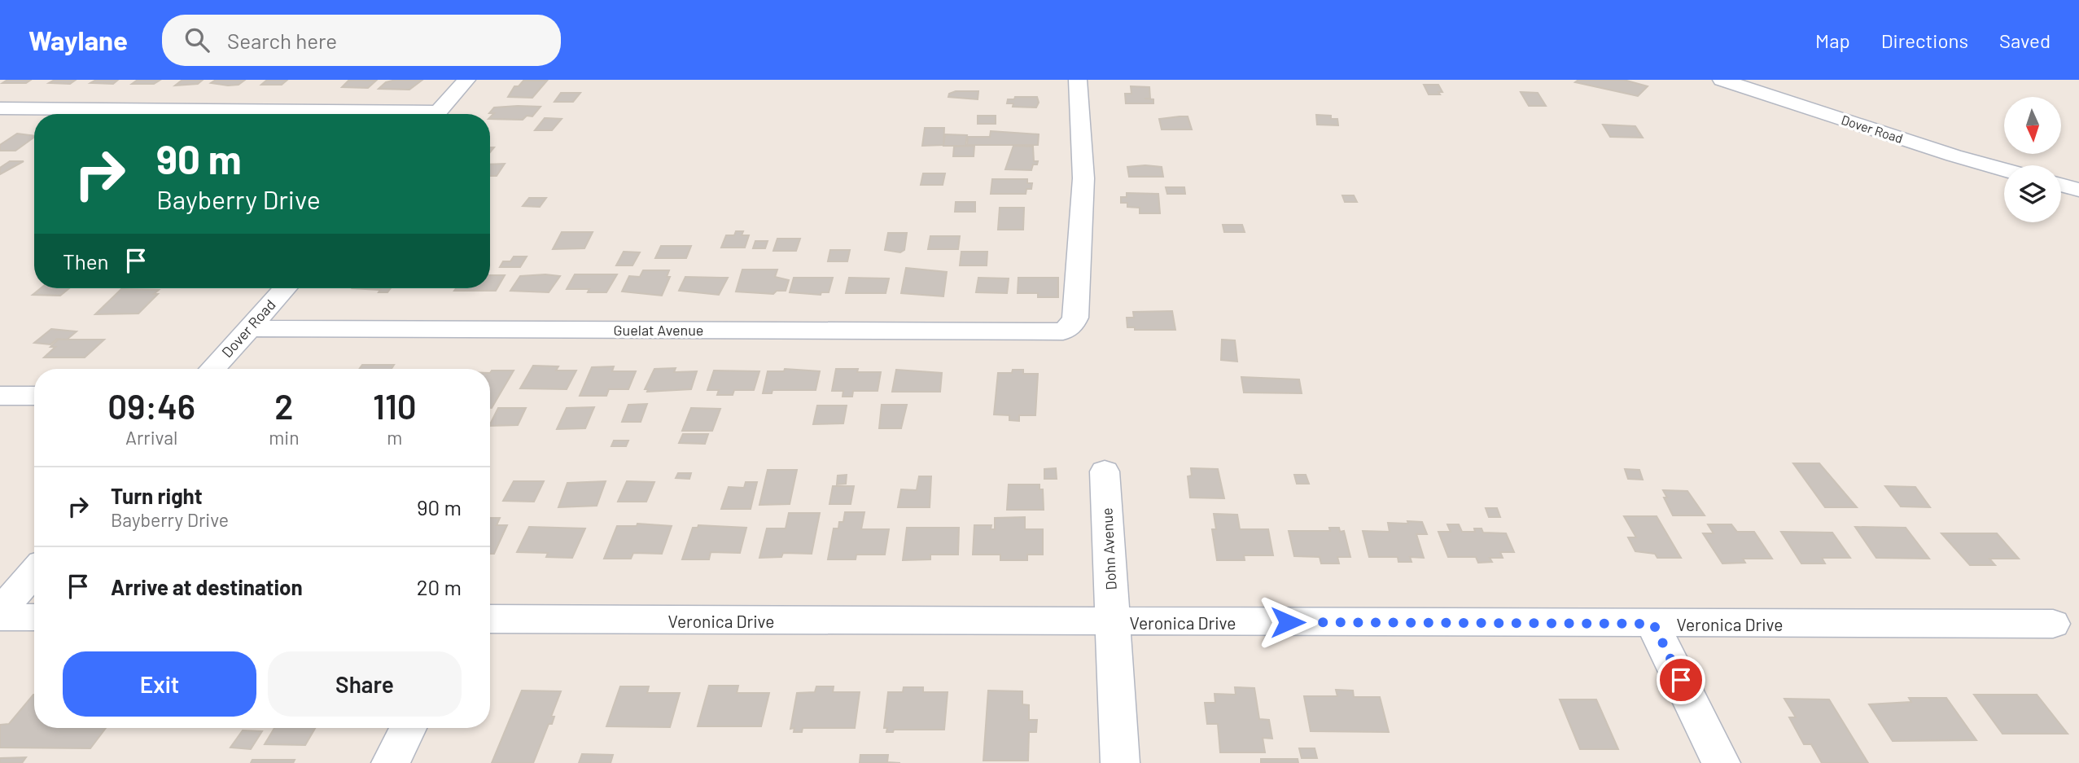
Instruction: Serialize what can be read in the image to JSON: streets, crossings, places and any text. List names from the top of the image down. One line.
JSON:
{"streets":{"street":["Dover Road","Guelat Avenue","Dohn Avenue","Veronica Drive"]},"crossings":[["Dover Road","Guelat Avenue"],["Dohn Avenue","Veronica Drive"]],"north":"bottom","page":{"header":"Waylane","search":"Search here","nav":["Map","Directions","Saved"],"turn":["90 m","Bayberry Drive"],"then":"Then","eta":["09:46","Arrival","2","min","110","m"],"list":[{"name":"Turn right","note":"Bayberry Drive","value":"90 m"},{"name":"Arrive at destination","value":"20 m"}],"buttons":["Exit","Share"]}}
